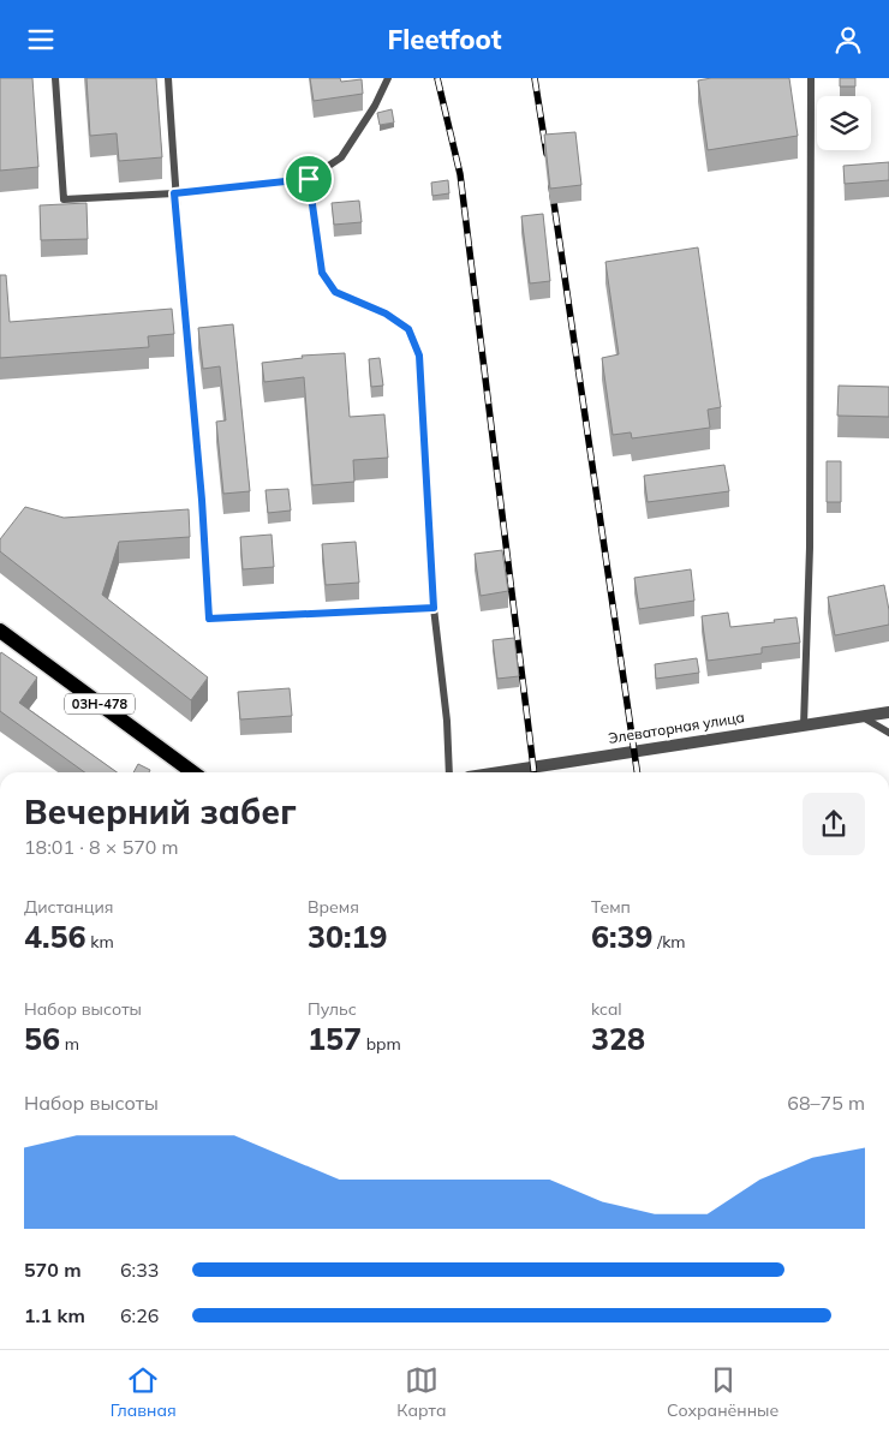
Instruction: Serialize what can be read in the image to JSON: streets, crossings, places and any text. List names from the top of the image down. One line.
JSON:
{"streets":{"main road":["03Н-478"],"street":["Элеваторная улица"]},"page":{"header":"Fleetfoot","heading":["Вечерний забег","18:01 · 8 × 570 m"],"stats":[["Дистанция","4.56 km"],["Время","30:19"],["Темп","6:39 /km"],["Набор высоты","56 m"],["Пульс","157 bpm"],["kcal","328"]],"chart":["Набор высоты","68–75 m"],"list":[{"name":"570 m","note":"6:33"},{"name":"1.1 km","note":"6:26"}],"tabs":["Главная","Карта","Сохранённые"]}}
